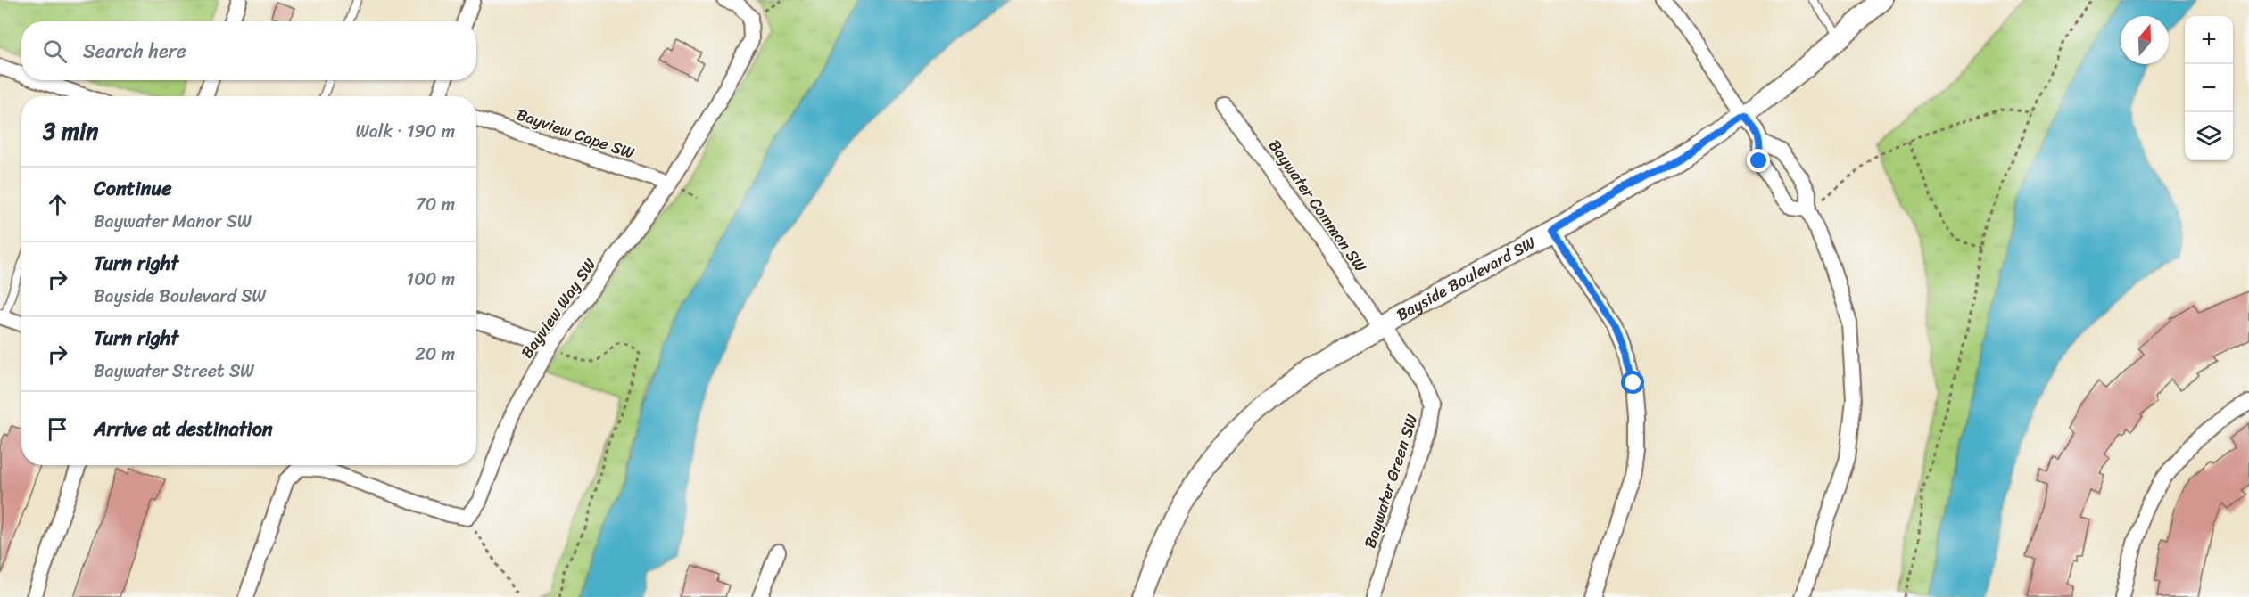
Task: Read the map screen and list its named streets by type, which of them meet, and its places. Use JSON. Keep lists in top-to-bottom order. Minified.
{"streets":{"street":["Bayview Cape SW","Baywater Common SW","Bayside Boulevard SW","Bayview Way SW","Baywater Green SW"]},"crossings":[["Bayview Cape SW","Bayview Way SW"],["Baywater Common SW","Bayside Boulevard SW"],["Baywater Common SW","Baywater Green SW"],["Bayside Boulevard SW","Baywater Green SW"]],"north":"top","page":{"map_buttons":["+","−"],"search":"Search here","heading":["3 min","Walk · 190 m"],"list":[["Continue","Baywater Manor SW","70 m"],["Turn right","Bayside Boulevard SW","100 m"],["Turn right","Baywater Street SW","20 m"],"Arrive at destination"]}}
